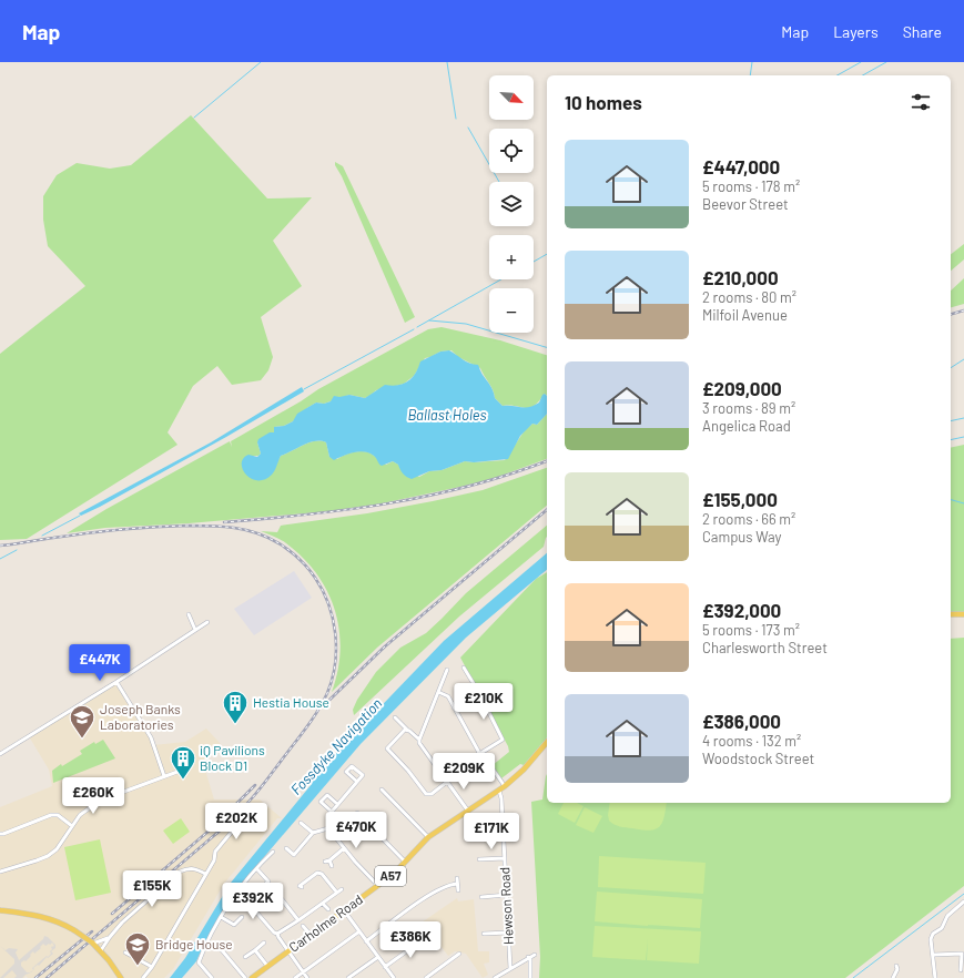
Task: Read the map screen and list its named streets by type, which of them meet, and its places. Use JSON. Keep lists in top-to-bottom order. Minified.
{"streets":{"main road":["A57","Carholme Road"],"street":["Hewson Road"]},"crossings":[["Hewson Road","Carholme Road"]],"water":["Ballast Holes","Fossdyke Navigation"],"places":{"building":["Hestia House","iQ Pavilions Block D1"],"school or university":["Joseph Banks Laboratories","Bridge House"]},"north":"bottom right","page":{"header":"Map","nav":["Map","Layers","Share"],"map_buttons":["+","−"],"heading":"10 homes","list":[{"name":"£447,000","note":"5 rooms · 178 m² · Beevor Street"},{"name":"£210,000","note":"2 rooms · 80 m² · Milfoil Avenue"},{"name":"£209,000","note":"3 rooms · 89 m² · Angelica Road"},{"name":"£155,000","note":"2 rooms · 66 m² · Campus Way"},{"name":"£392,000","note":"5 rooms · 173 m² · Charlesworth Street"},{"name":"£386,000","note":"4 rooms · 132 m² · Woodstock Street"}],"price":["£447K","£210K","£209K","£260K","£202K","£470K","£171K","£155K","£392K","£386K"]}}
